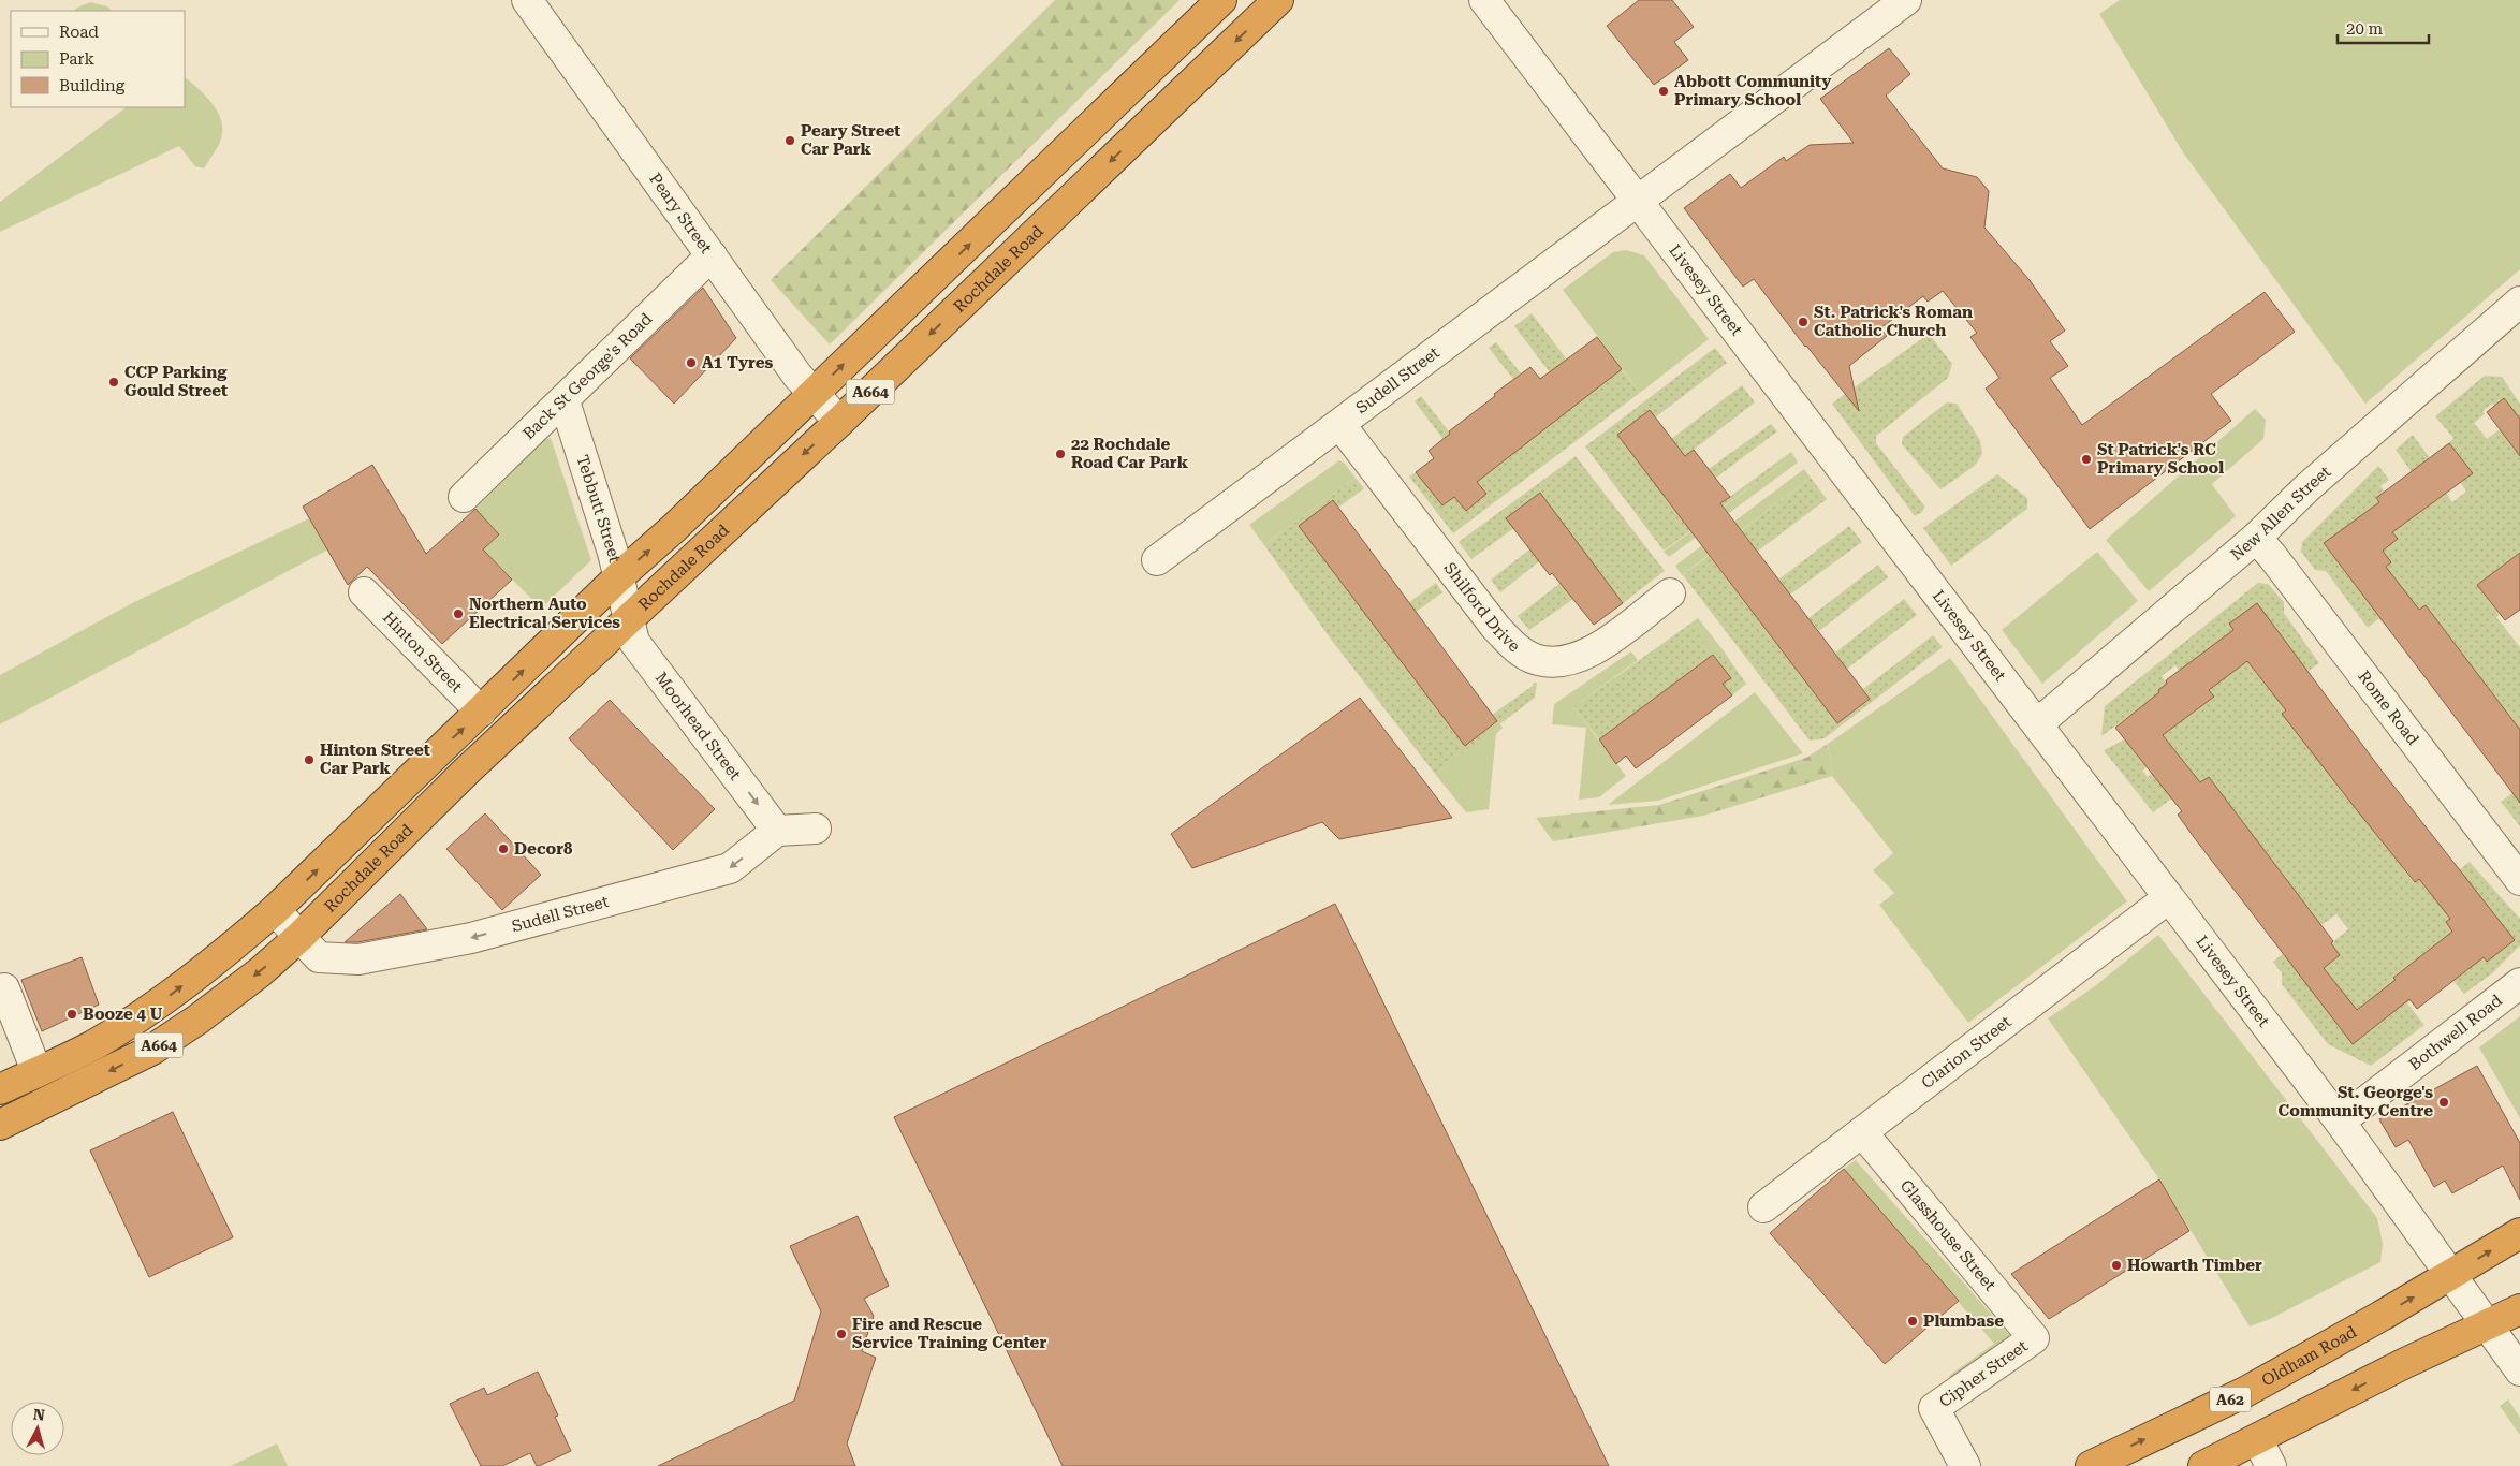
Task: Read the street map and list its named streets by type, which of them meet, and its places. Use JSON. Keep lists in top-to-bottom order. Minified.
{"streets":{"highway":["Rochdale Road","A664","Oldham Road","A62"],"street":["Peary Street","Livesey Street","Back St George's Road","Sudell Street","Tebbutt Street","New Allen Street","Shilford Drive","Hinton Street","Rome Road","Moorhead Street","Bothwell Road","Clarion Street","Glasshouse Street","Cipher Street"]},"crossings":[["Peary Street","Rochdale Road"],["Peary Street","Back St George's Road"],["Rochdale Road","Sudell Street"],["Rochdale Road","Tebbutt Street"],["Rochdale Road","Hinton Street"],["Rochdale Road","Moorhead Street"],["Livesey Street","Sudell Street"],["Livesey Street","New Allen Street"],["Livesey Street","Bothwell Road"],["Livesey Street","Clarion Street"],["Livesey Street","Oldham Road"],["Back St George's Road","Tebbutt Street"],["Sudell Street","Shilford Drive"],["Sudell Street","Moorhead Street"],["Tebbutt Street","Moorhead Street"],["New Allen Street","Rome Road"],["Clarion Street","Glasshouse Street"],["Glasshouse Street","Cipher Street"]],"one_way":["Moorhead Street"],"places":["Abbott Community Primary School","Peary Street Car Park","St. Patrick's Roman Catholic Church","A1 Tyres","CCP Parking Gould Street","22 Rochdale Road Car Park","St Patrick's RC Primary School","Northern Auto Electrical Services","Hinton Street Car Park","Decor8","Booze 4 U","St. George's Community Centre","Howarth Timber","Plumbase","Fire and Rescue Service Training Center"],"legend":["Road","Park","Building"],"scale_bar":"20 m","north":"top"}
